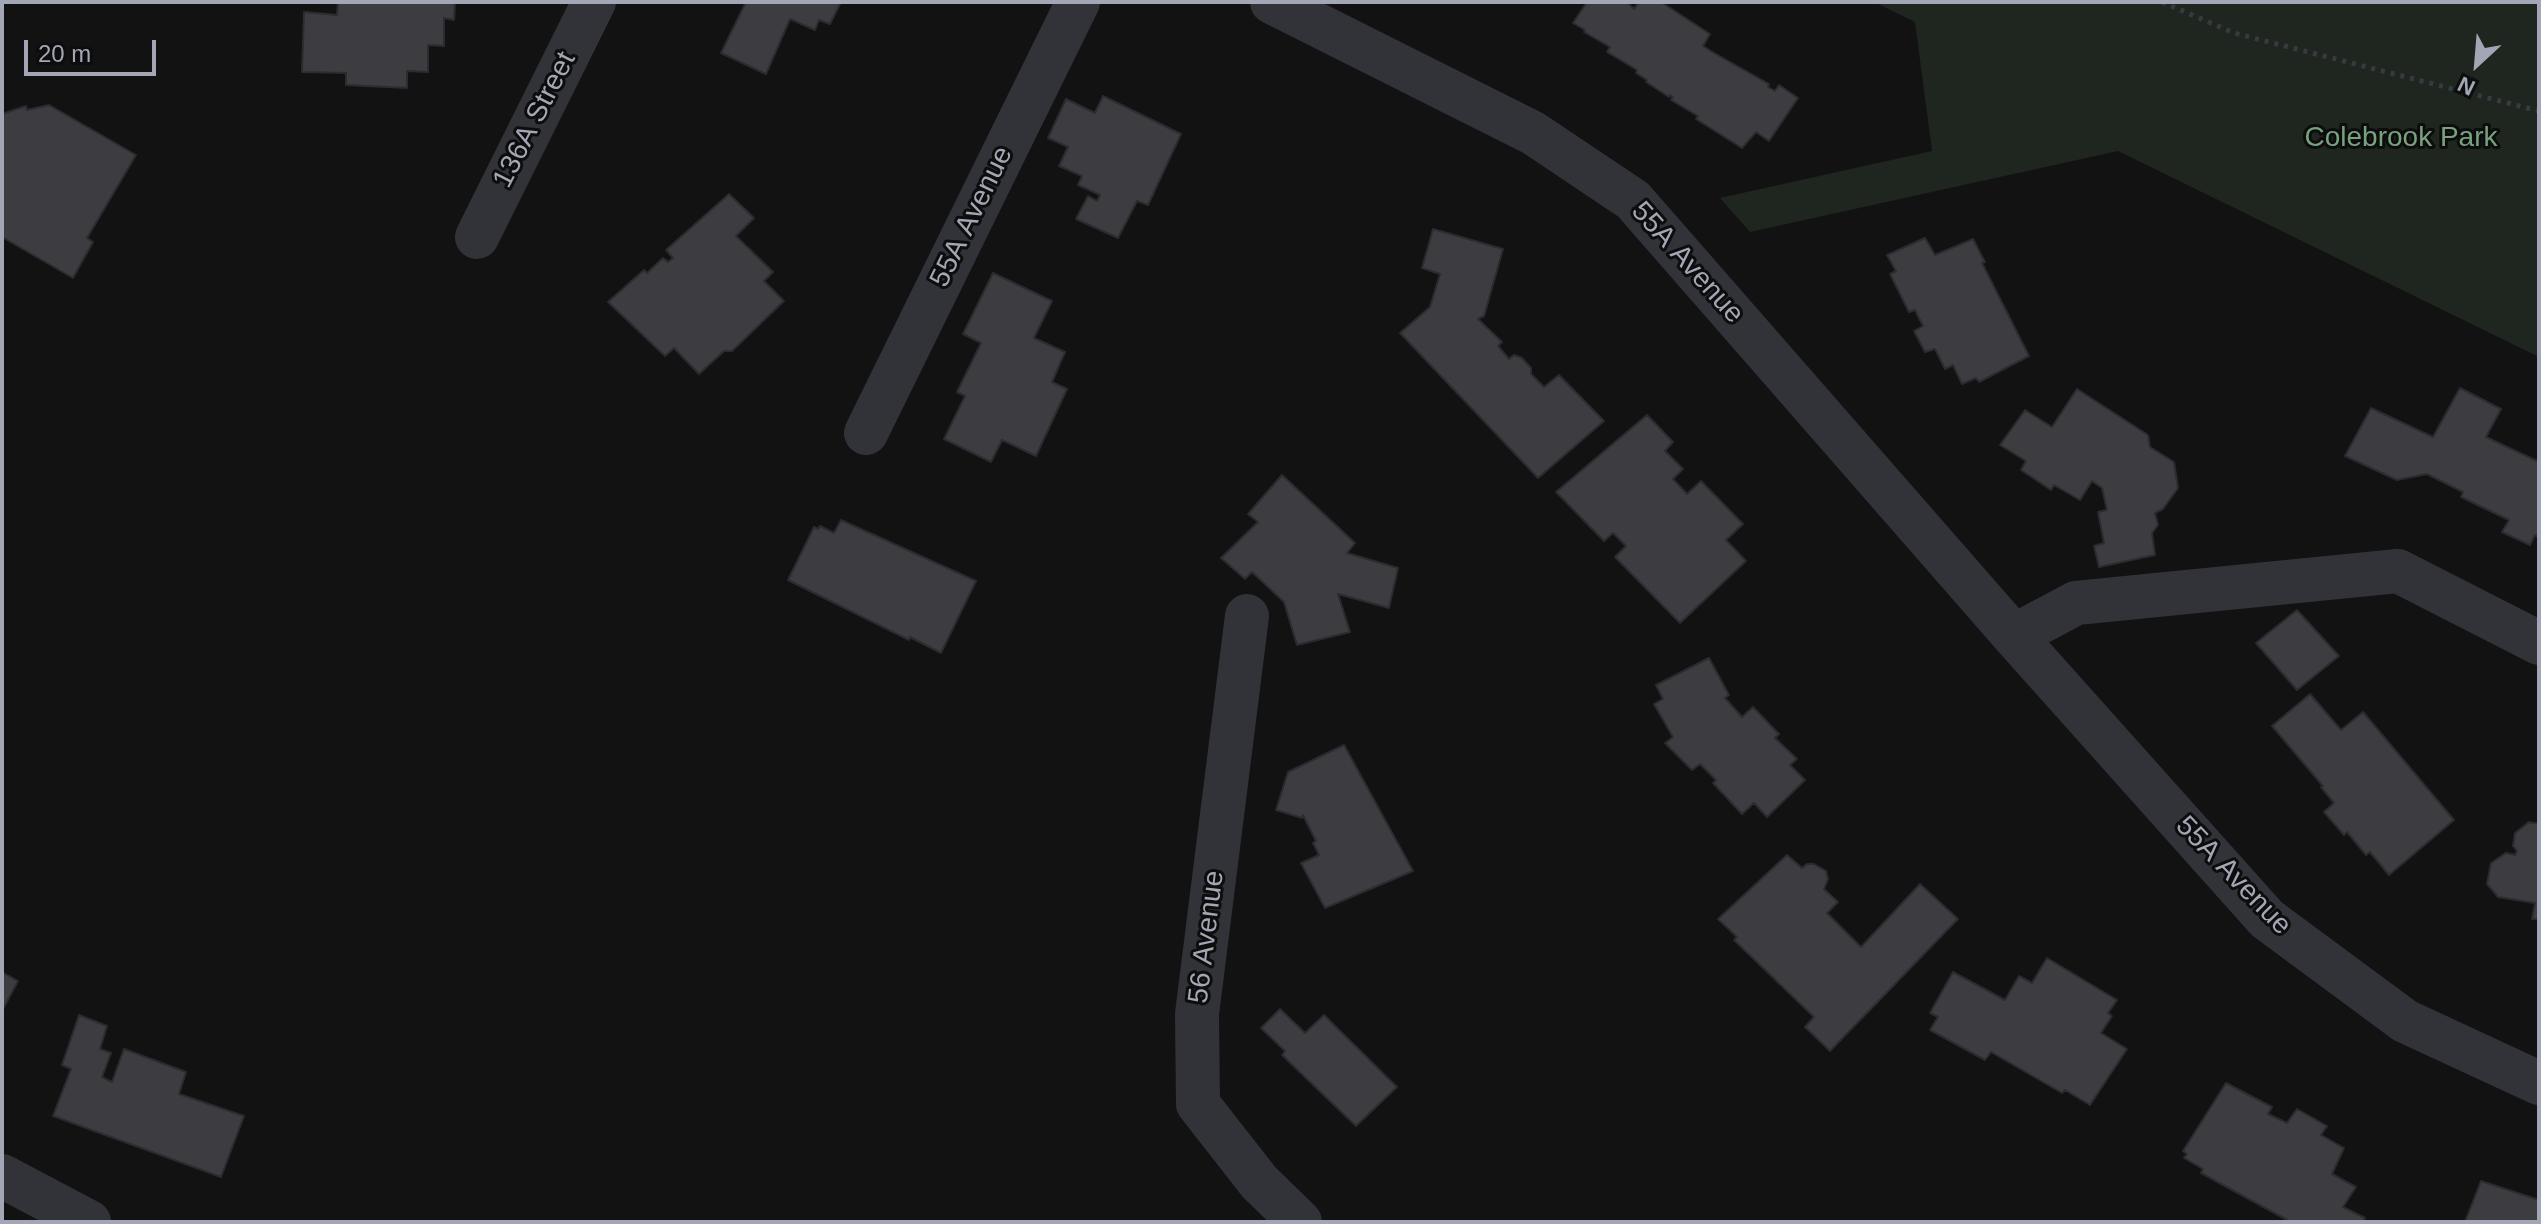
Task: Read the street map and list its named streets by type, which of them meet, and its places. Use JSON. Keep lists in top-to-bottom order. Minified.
{"streets":{"street":["136A Street","55A Avenue","56 Avenue"]},"parks":["Colebrook Park"],"scale_bar":"20 m","north":"bottom left"}
